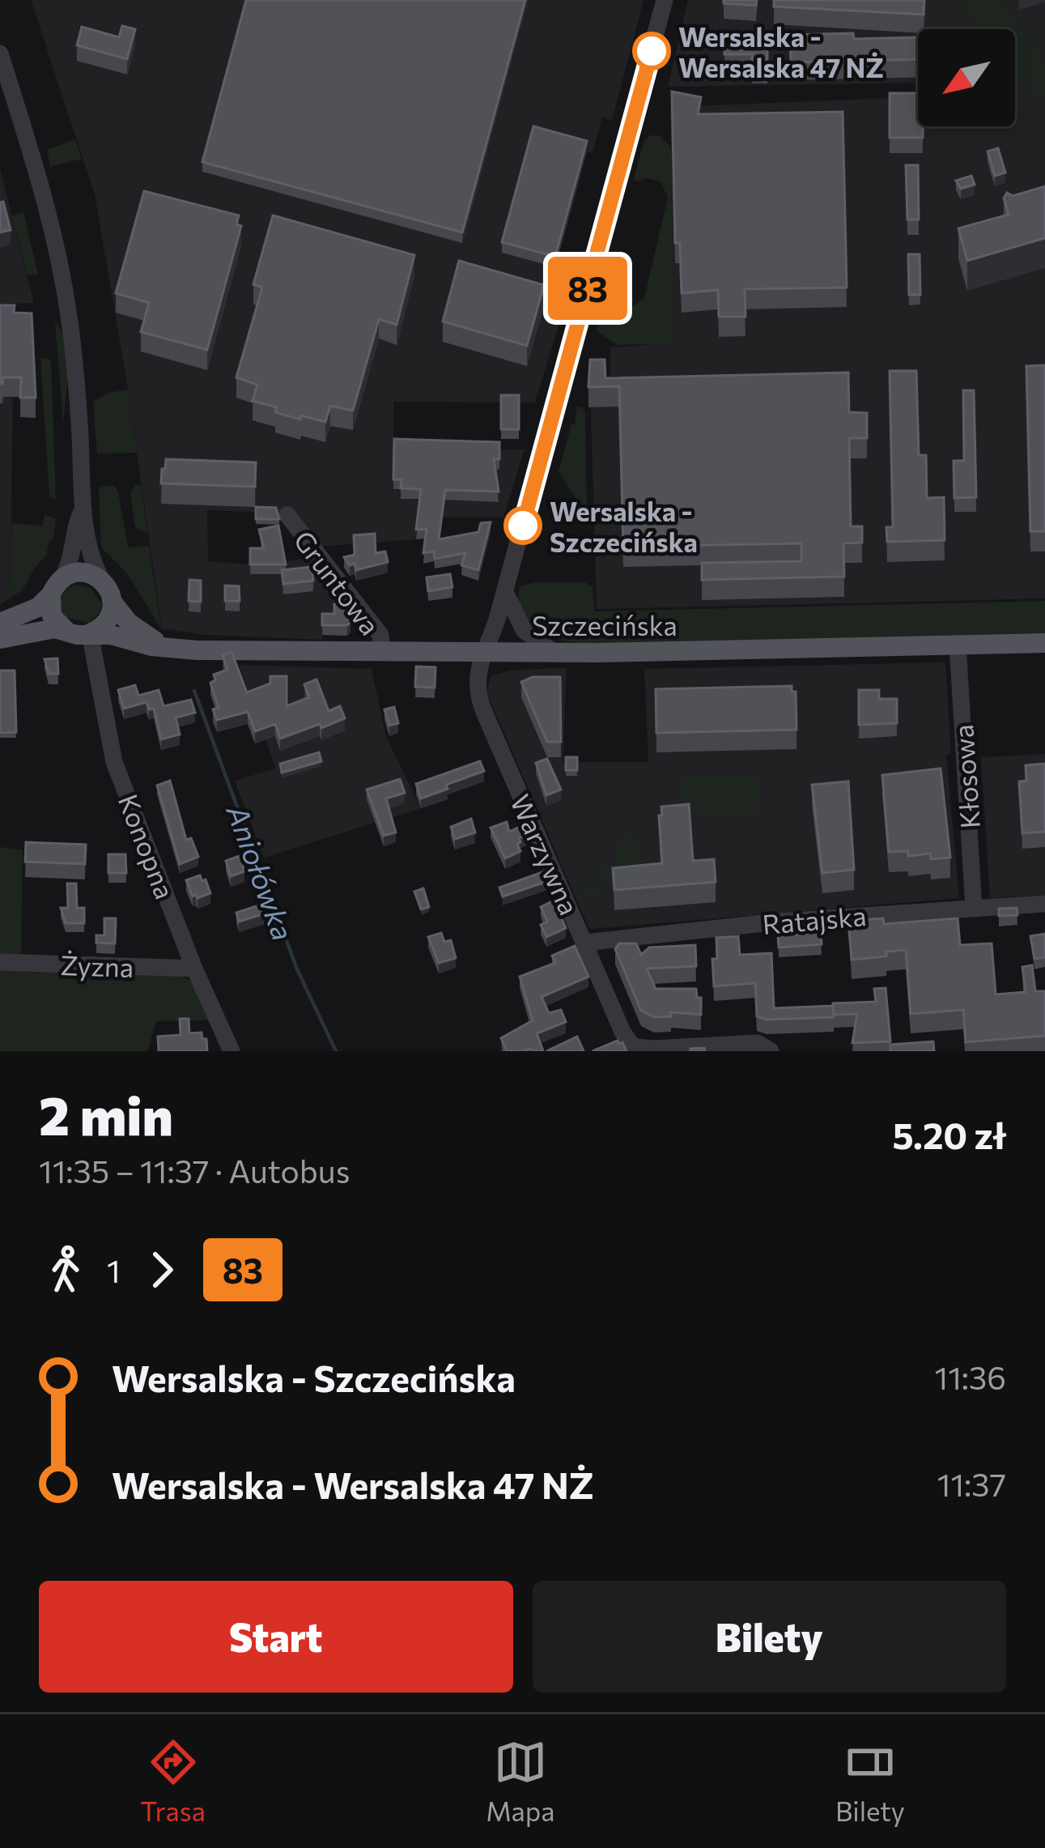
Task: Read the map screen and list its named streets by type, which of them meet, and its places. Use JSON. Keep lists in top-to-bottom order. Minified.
{"streets":{"main road":["Szczecińska"],"street":["Gruntowa","Kłosowa","Konopna","Warzywna","Ratajska","Żyzna"]},"crossings":[["Gruntowa","Szczecińska"],["Szczecińska","Kłosowa"],["Szczecińska","Konopna"],["Szczecińska","Warzywna"],["Kłosowa","Ratajska"],["Konopna","Żyzna"],["Warzywna","Ratajska"]],"water":["Aniołówka"],"places":["Wersalska - Wersalska 47 NŻ","Wersalska - Szczecińska"],"lines":["bus line 83"],"north":"bottom left","page":{"on_map":"83","heading":["2 min","11:35 – 11:37 · Autobus","5.20 zł"],"legs":["1","83"],"list":[{"name":"Wersalska - Szczecińska","value":"11:36"},{"name":"Wersalska - Wersalska 47 NŻ","value":"11:37"}],"buttons":["Start","Bilety"],"tabs":["Trasa","Mapa","Bilety"]}}
